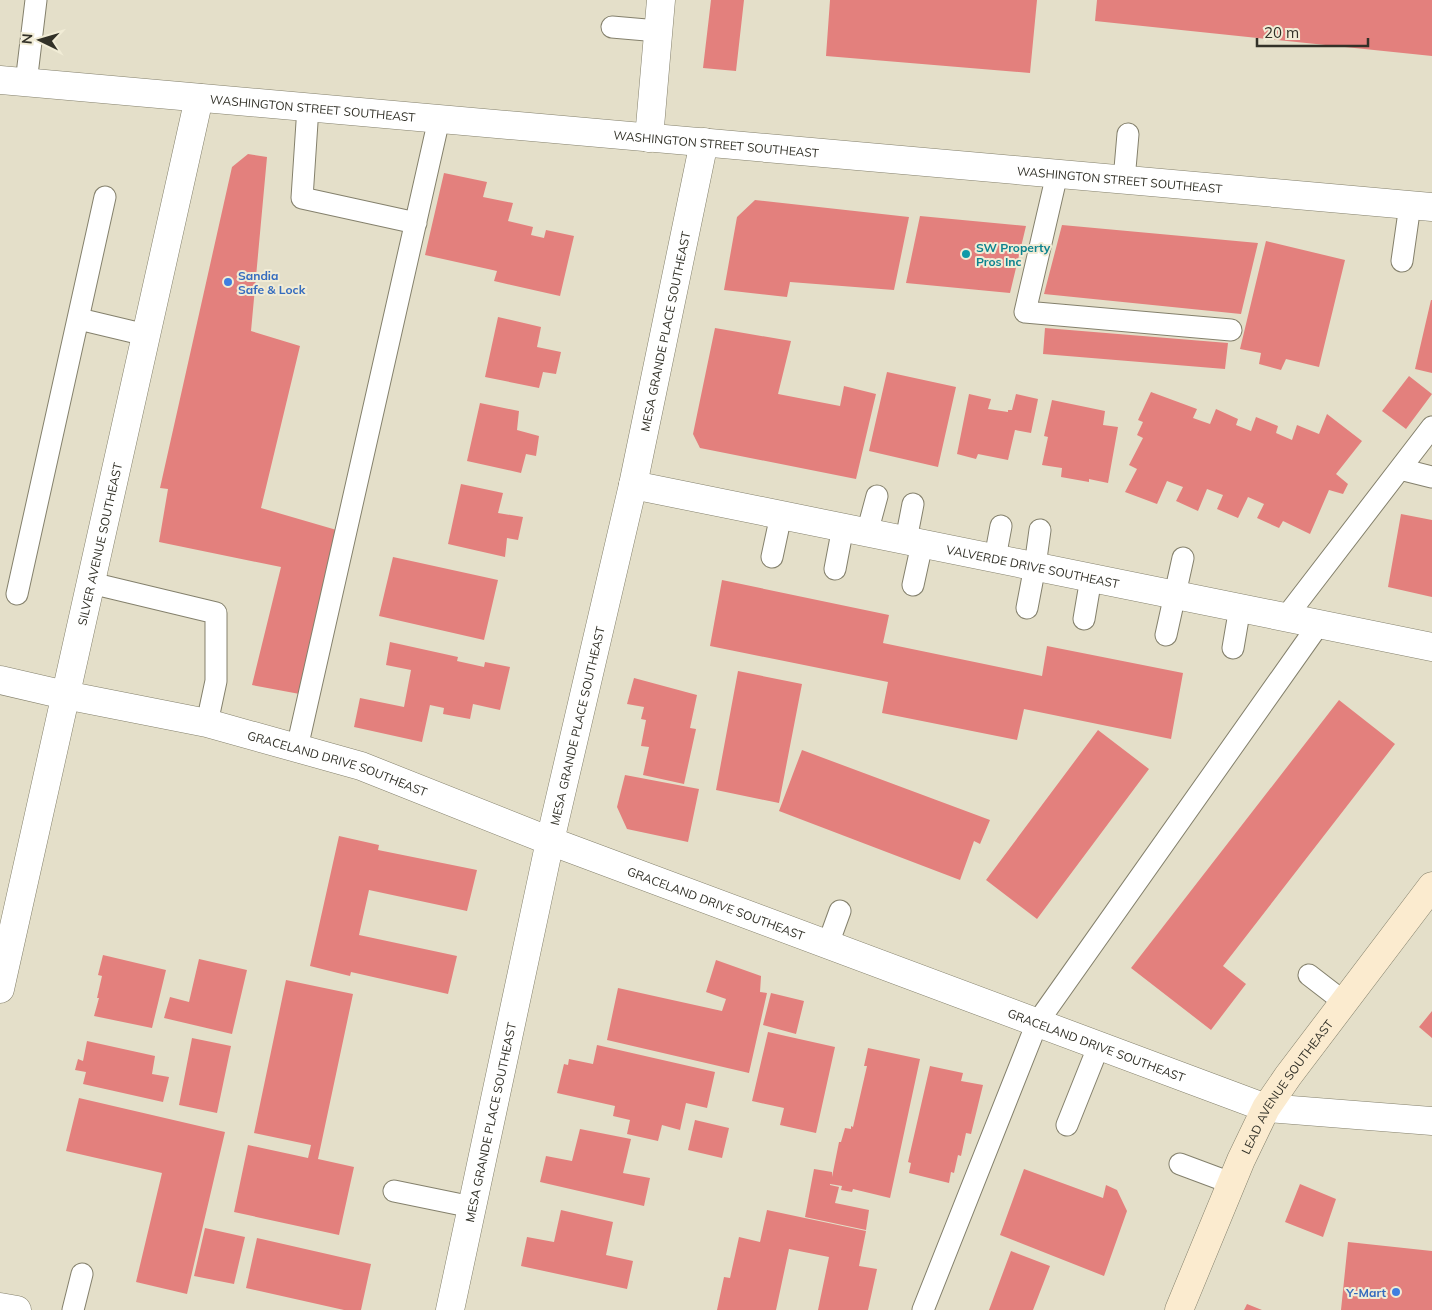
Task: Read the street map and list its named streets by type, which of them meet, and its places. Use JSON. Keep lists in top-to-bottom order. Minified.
{"streets":{"main road":["LEAD AVENUE SOUTHEAST"],"street":["WASHINGTON STREET SOUTHEAST","MESA GRANDE PLACE SOUTHEAST","SILVER AVENUE SOUTHEAST","VALVERDE DRIVE SOUTHEAST","GRACELAND DRIVE SOUTHEAST"]},"crossings":[["WASHINGTON STREET SOUTHEAST","MESA GRANDE PLACE SOUTHEAST"],["WASHINGTON STREET SOUTHEAST","SILVER AVENUE SOUTHEAST"],["MESA GRANDE PLACE SOUTHEAST","VALVERDE DRIVE SOUTHEAST"],["MESA GRANDE PLACE SOUTHEAST","GRACELAND DRIVE SOUTHEAST"],["SILVER AVENUE SOUTHEAST","GRACELAND DRIVE SOUTHEAST"],["GRACELAND DRIVE SOUTHEAST","LEAD AVENUE SOUTHEAST"]],"places":["SW Property Pros Inc","Sandia Safe & Lock","Y-Mart"],"scale_bar":"20 m","north":"left"}
